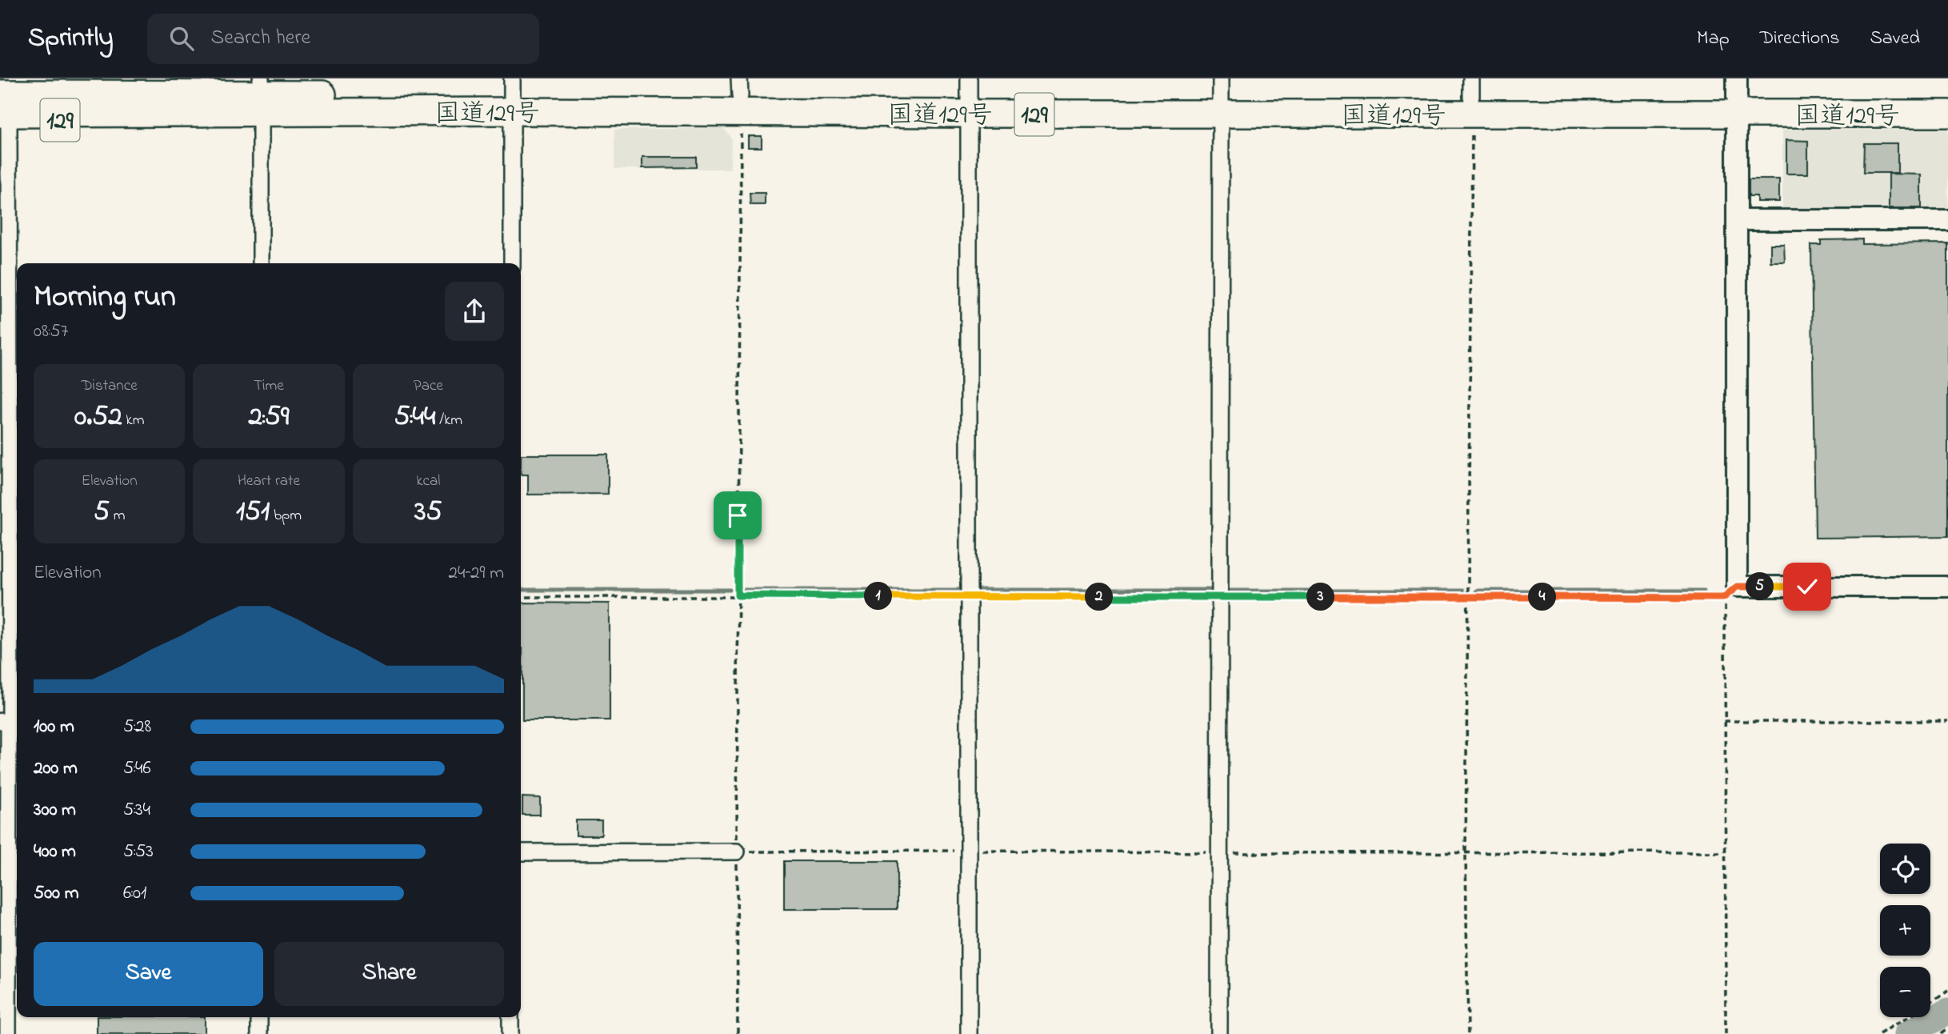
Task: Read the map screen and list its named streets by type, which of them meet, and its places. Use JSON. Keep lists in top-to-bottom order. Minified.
{"streets":{"highway":["国道129号","129"]},"crossings":[["国道129号","129"]],"page":{"header":"Sprintly","search":"Search here","nav":["Map","Directions","Saved"],"heading":["Morning run","08:57"],"stats":[["Distance","0.52 km"],["Time","2:59"],["Pace","5:44 /km"],["Elevation","5 m"],["Heart rate","151 bpm"],["kcal","35"]],"chart":["Elevation","24–29 m"],"pins":["5","1","2","3","4"],"list":[{"name":"100 m","note":"5:28"},{"name":"200 m","note":"5:46"},{"name":"300 m","note":"5:34"},{"name":"400 m","note":"5:53"},{"name":"500 m","note":"6:01"}],"map_buttons":["+","−"],"buttons":["Save","Share"]}}
